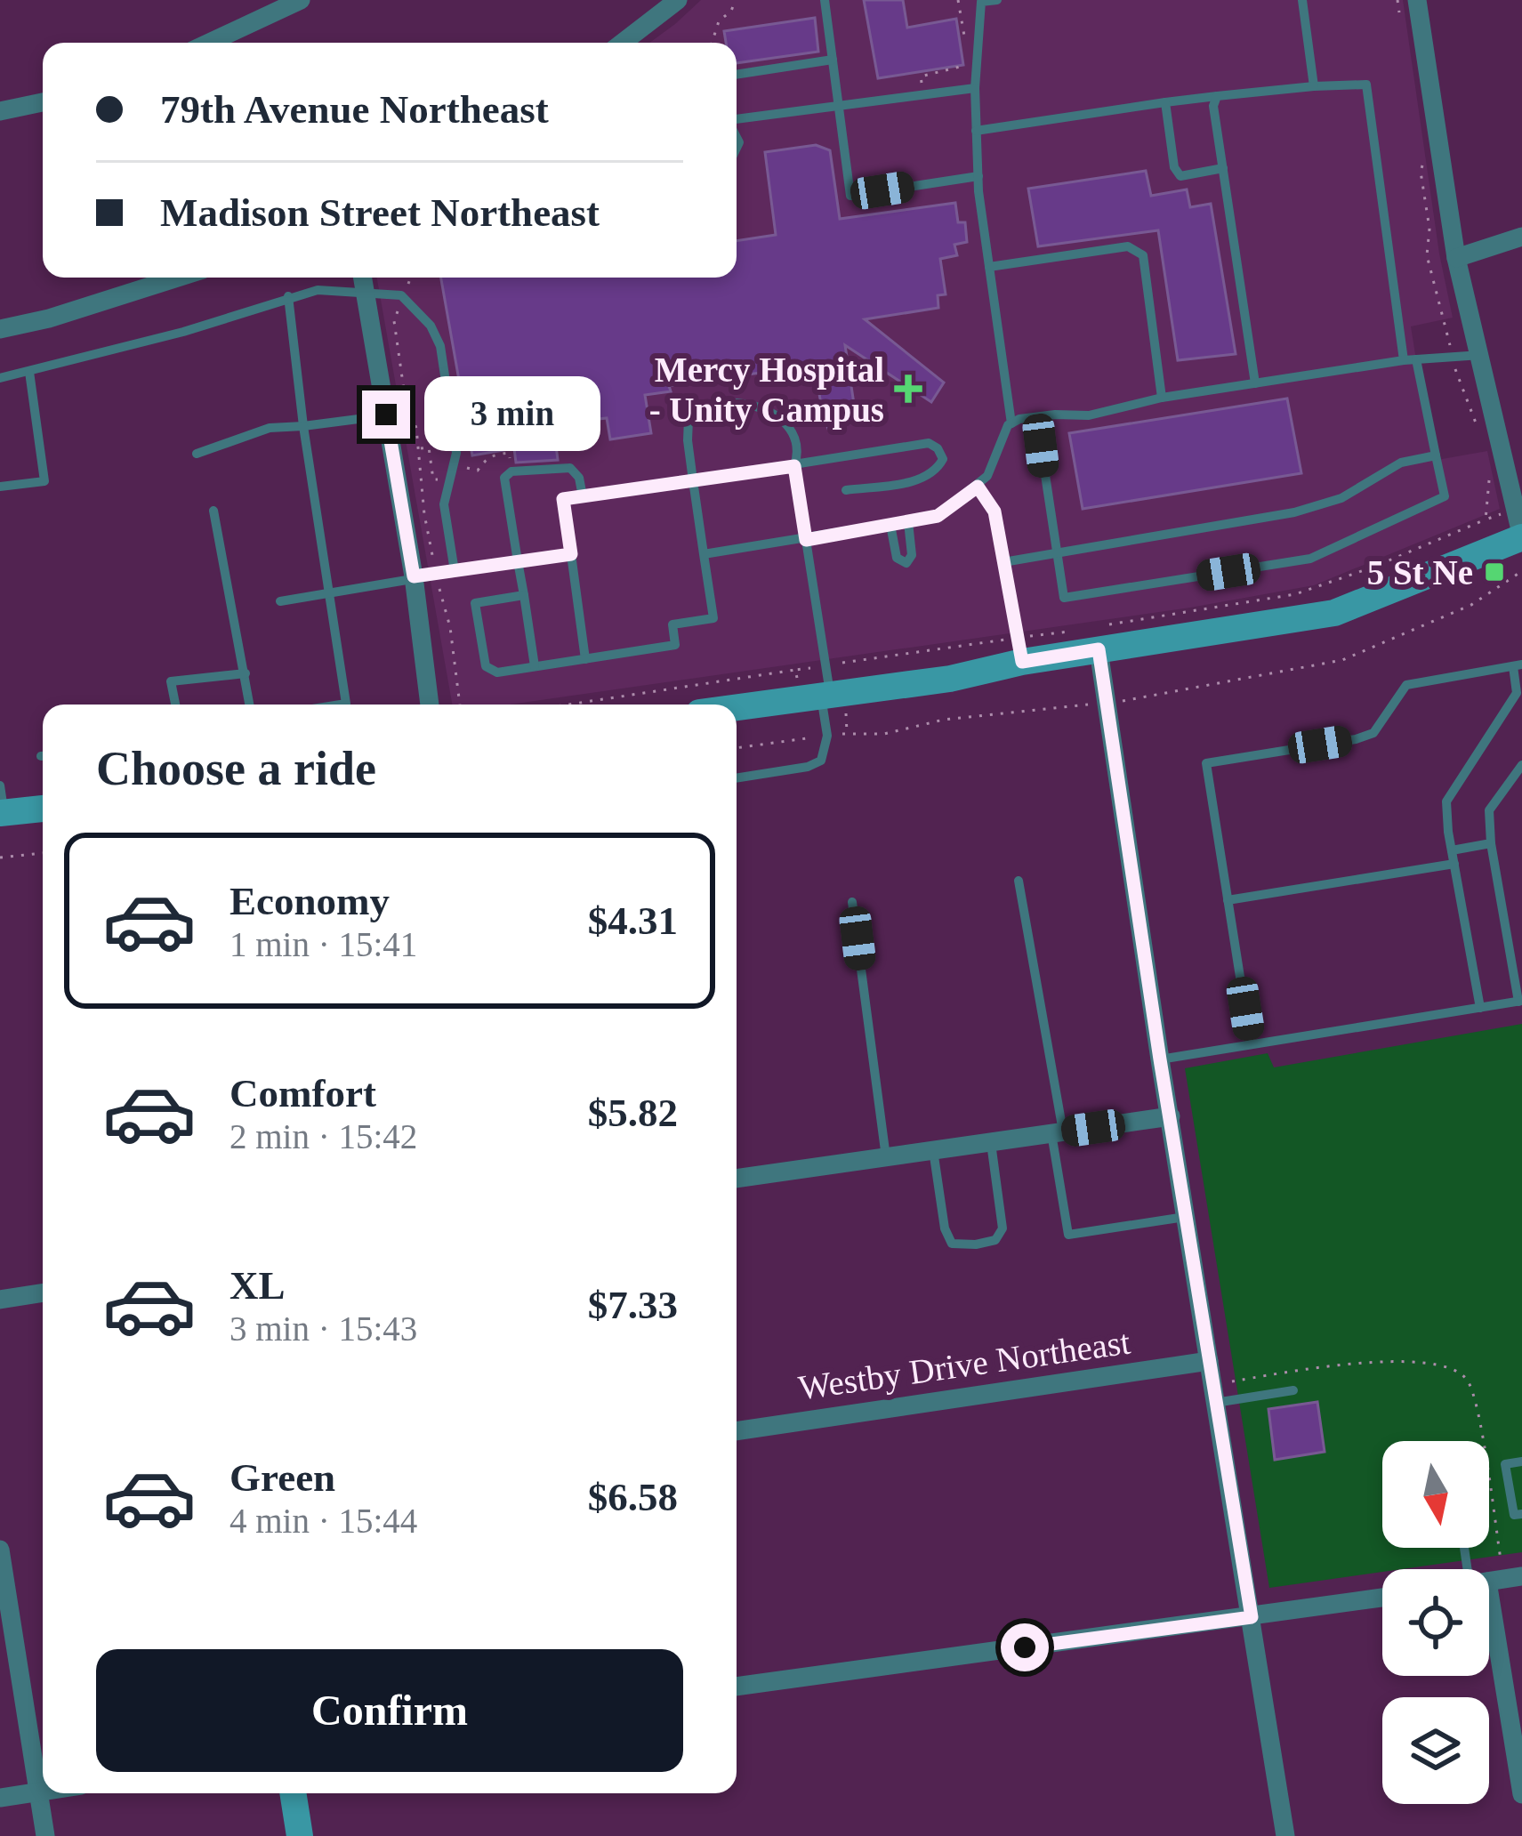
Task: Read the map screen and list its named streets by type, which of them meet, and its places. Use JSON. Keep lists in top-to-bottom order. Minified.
{"streets":{"street":["Westby Drive Northeast"]},"places":{"health":["Mercy Hospital - Unity Campus"],"transit":["5 St Ne"]},"north":"bottom","page":{"banner":["79th Avenue Northeast","Madison Street Northeast"],"bubble":"3 min","heading":"Choose a ride","list":[{"name":"Economy","note":"1 min · 15:41","value":"$4.31"},{"name":"Comfort","note":"2 min · 15:42","value":"$5.82"},{"name":"XL","note":"3 min · 15:43","value":"$7.33"},{"name":"Green","note":"4 min · 15:44","value":"$6.58"}],"buttons":"Confirm"}}
